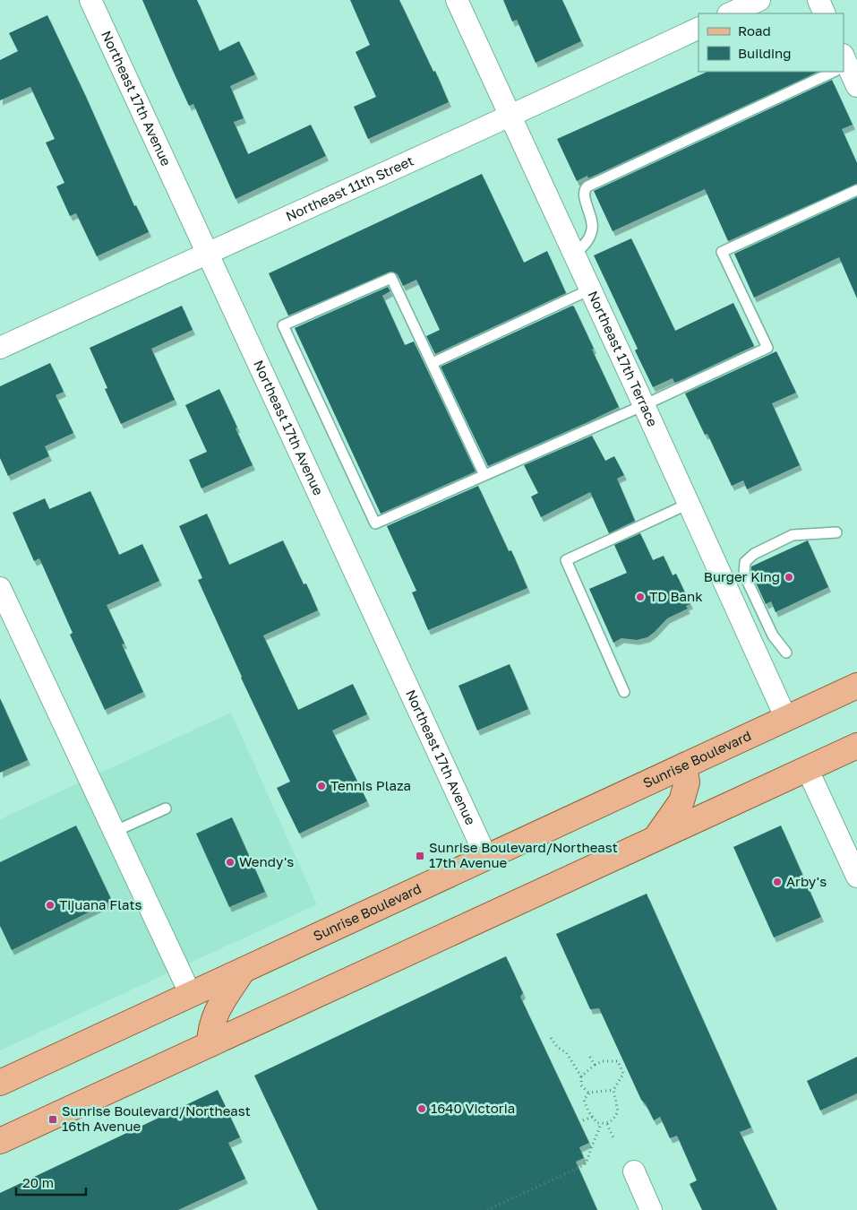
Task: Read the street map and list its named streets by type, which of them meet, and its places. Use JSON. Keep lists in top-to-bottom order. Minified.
{"streets":{"main road":["Sunrise Boulevard"],"street":["Northeast 17th Avenue","Northeast 11th Street","Northeast 17th Terrace"]},"crossings":[["Northeast 17th Avenue","Northeast 11th Street"],["Northeast 17th Avenue","Sunrise Boulevard"],["Northeast 11th Street","Northeast 17th Terrace"],["Northeast 17th Terrace","Sunrise Boulevard"]],"places":{"other":["Burger King","TD Bank","Tennis Plaza","Wendy's","Arby's","Tijuana Flats","1640 Victoria"],"transit":["Sunrise Boulevard/Northeast 17th Avenue","Sunrise Boulevard/Northeast 16th Avenue"]},"legend":["Road","Building"],"scale_bar":"20 m"}
